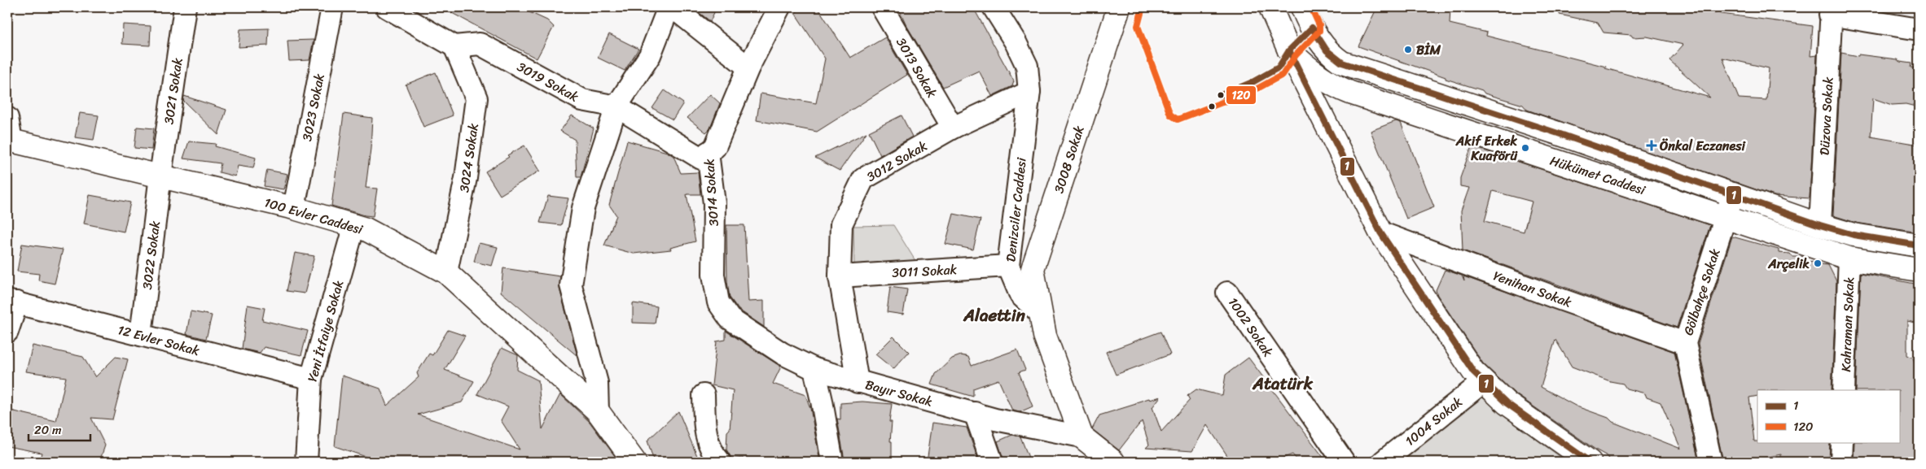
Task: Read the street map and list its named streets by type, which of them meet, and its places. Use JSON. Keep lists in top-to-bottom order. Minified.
{"streets":{"main road":["3008 Sokak","Hükümet Caddesi","100 Evler Caddesi"],"street":["3013 Sokak","3019 Sokak","3021 Sokak","3023 Sokak","Düzova Sokak","3024 Sokak","3012 Sokak","3014 Sokak","Denizciler Caddesi","3022 Sokak","3011 Sokak","Yenihan Sokak","Gölbahçe Sokak","Kahraman Sokak","1002 Sokak","Yeni İtfaiye Sokak","12 Evler Sokak","Bayır Sokak","1004 Sokak"]},"crossings":[["3013 Sokak","3012 Sokak"],["3019 Sokak","3024 Sokak"],["3019 Sokak","3014 Sokak"],["3021 Sokak","100 Evler Caddesi"],["3021 Sokak","3022 Sokak"],["3023 Sokak","100 Evler Caddesi"],["Düzova Sokak","Hükümet Caddesi"],["3024 Sokak","100 Evler Caddesi"],["3008 Sokak","Denizciler Caddesi"],["3012 Sokak","Denizciler Caddesi"],["3012 Sokak","3011 Sokak"],["3012 Sokak","Bayır Sokak"],["Hükümet Caddesi","Gölbahçe Sokak"],["Hükümet Caddesi","Kahraman Sokak"],["3014 Sokak","Bayır Sokak"],["Denizciler Caddesi","3011 Sokak"],["100 Evler Caddesi","3022 Sokak"],["100 Evler Caddesi","Yeni İtfaiye Sokak"],["3022 Sokak","12 Evler Sokak"],["Yenihan Sokak","Gölbahçe Sokak"],["Yeni İtfaiye Sokak","12 Evler Sokak"]],"districts":["Alaettin","Atatürk"],"places":{"other":["BİM","Akif Erkek Kuaförü","Arçelik"],"health":["Önkal Eczanesi"]},"lines":["transit line 120","transit line 1"],"legend":["1","120"],"scale_bar":"20 m"}
